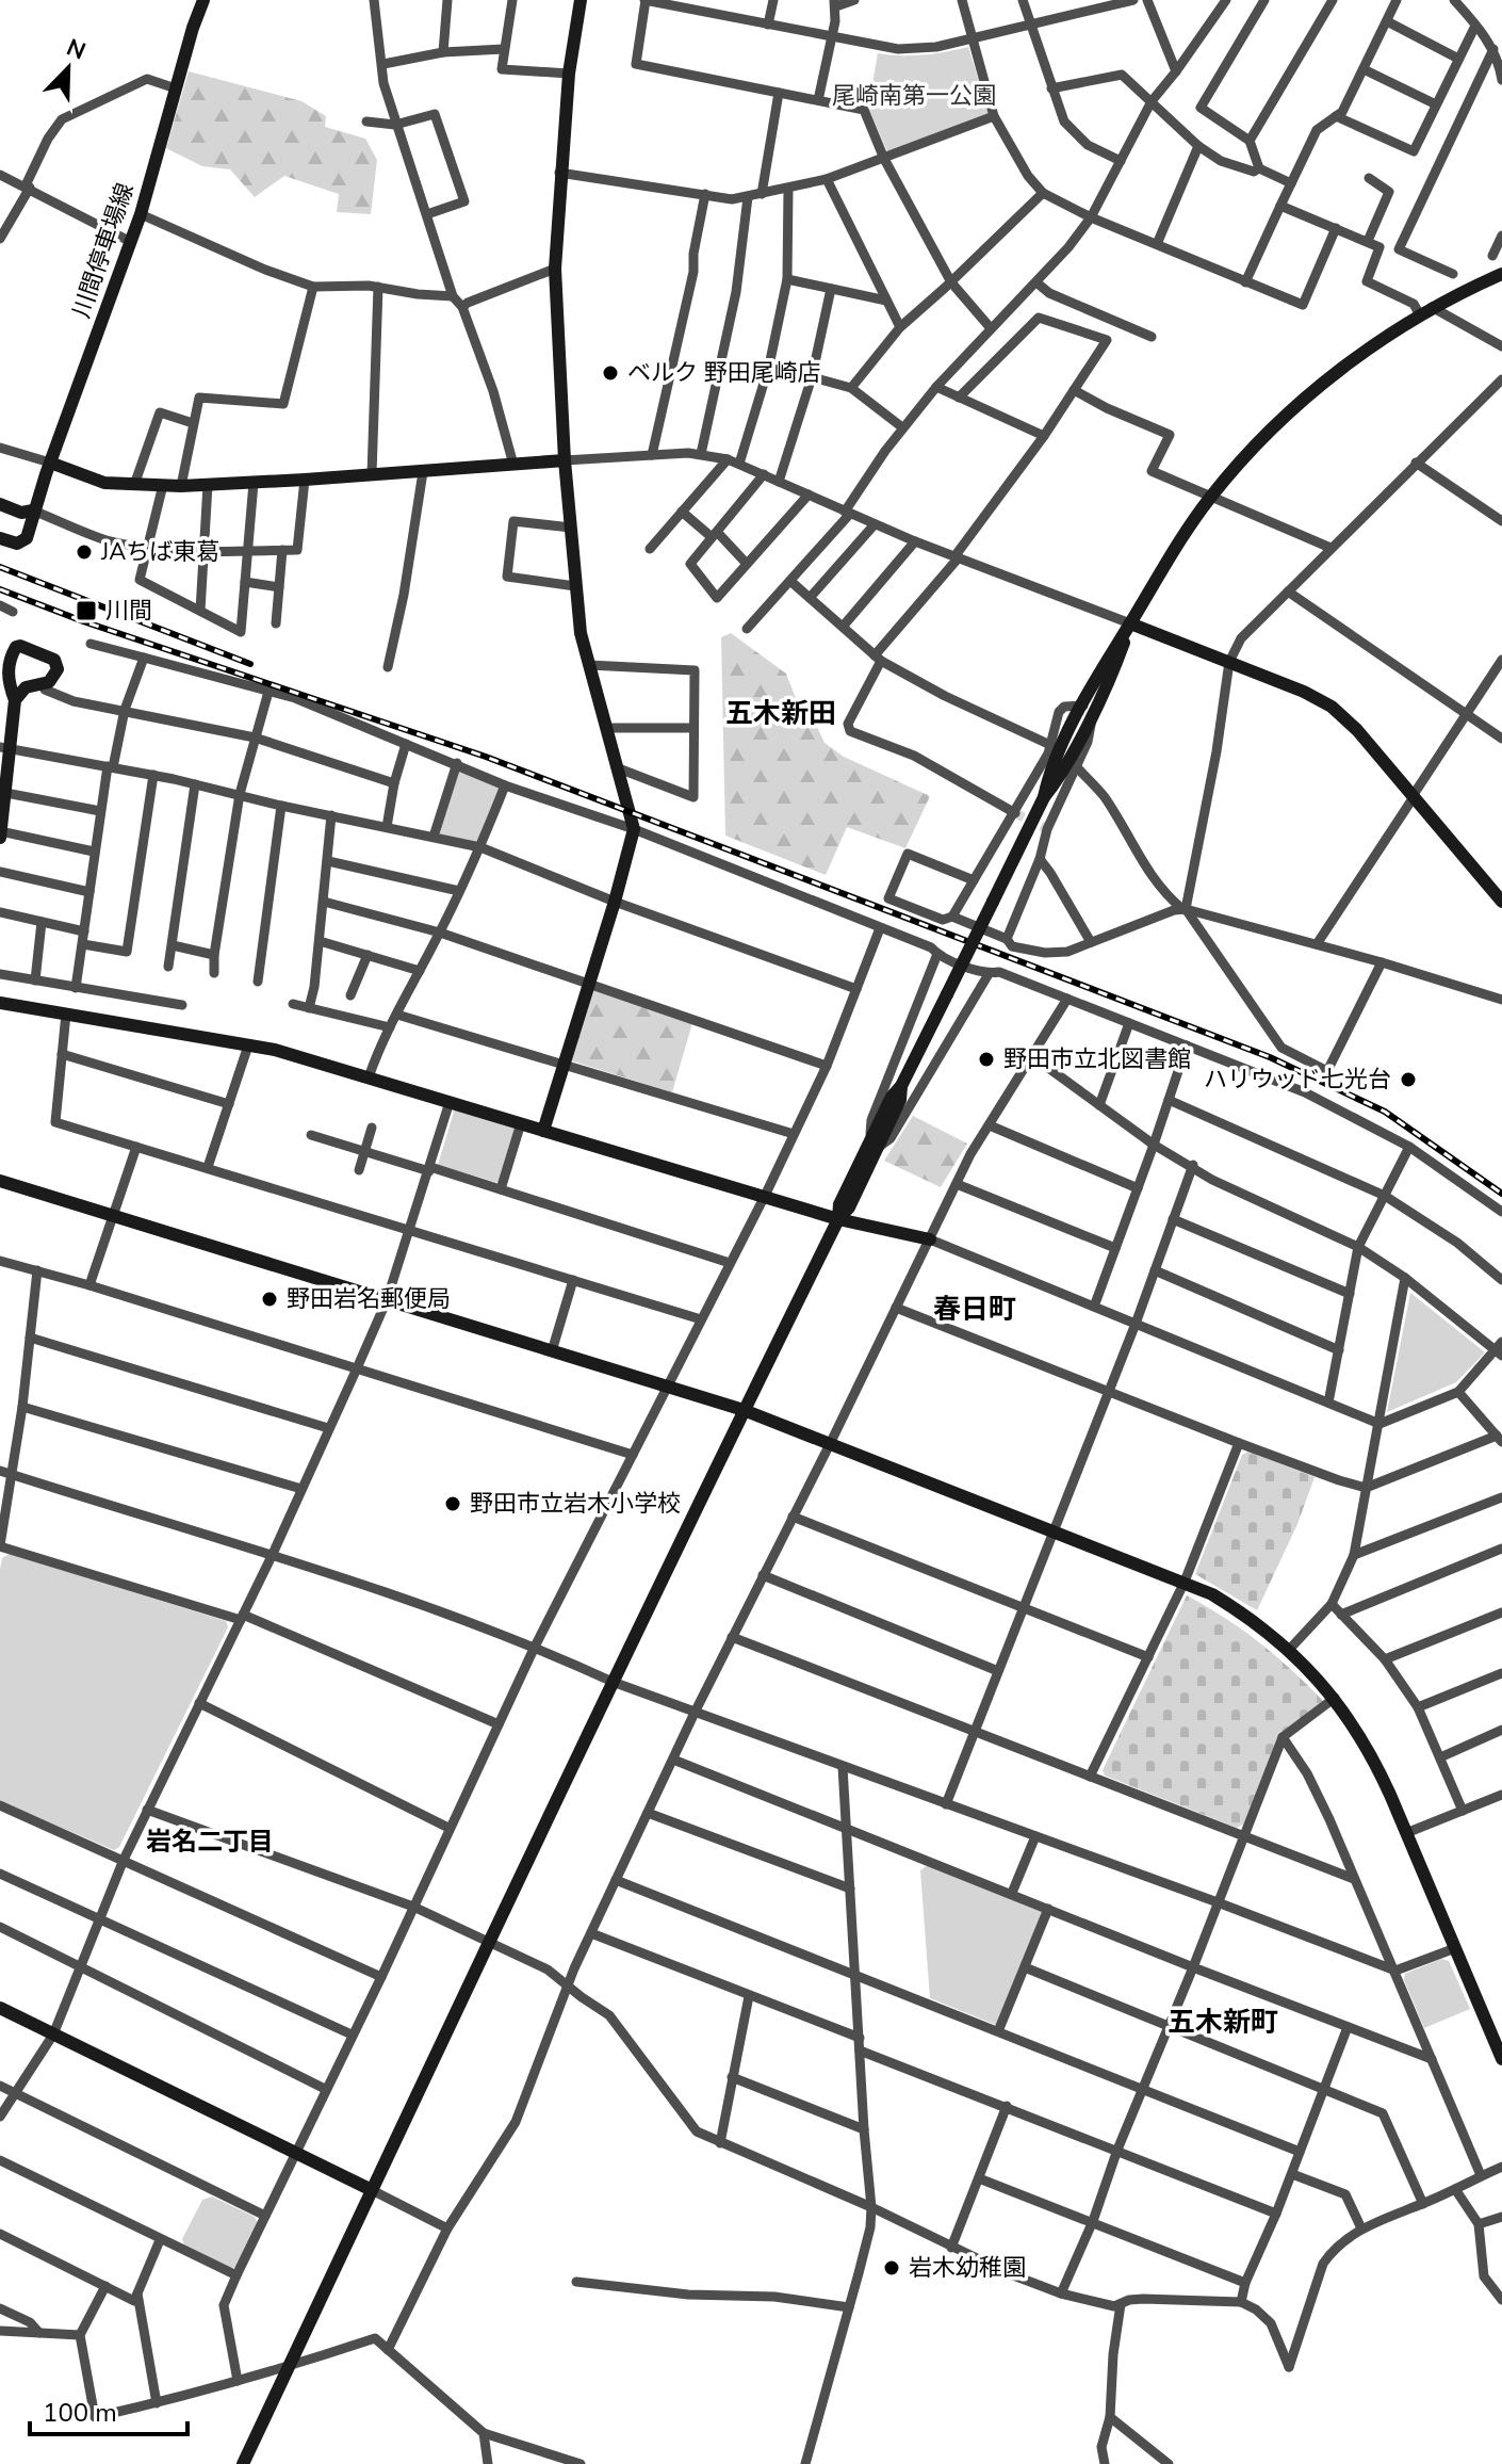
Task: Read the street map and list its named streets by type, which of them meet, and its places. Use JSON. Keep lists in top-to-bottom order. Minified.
{"streets":{"street":["川間停車場線"]},"districts":["五木新田","春日町","岩名二丁目","五木新町"],"parks":["尾崎南第一公園"],"places":{"other":["ベルク 野田尾崎店","JAちば東葛","野田市立北図書館","ハリウッド七光台","野田岩名郵便局","野田市立岩木小学校","岩木幼稚園"],"transit":["川間"]},"scale_bar":"100 m","north":"top right"}
